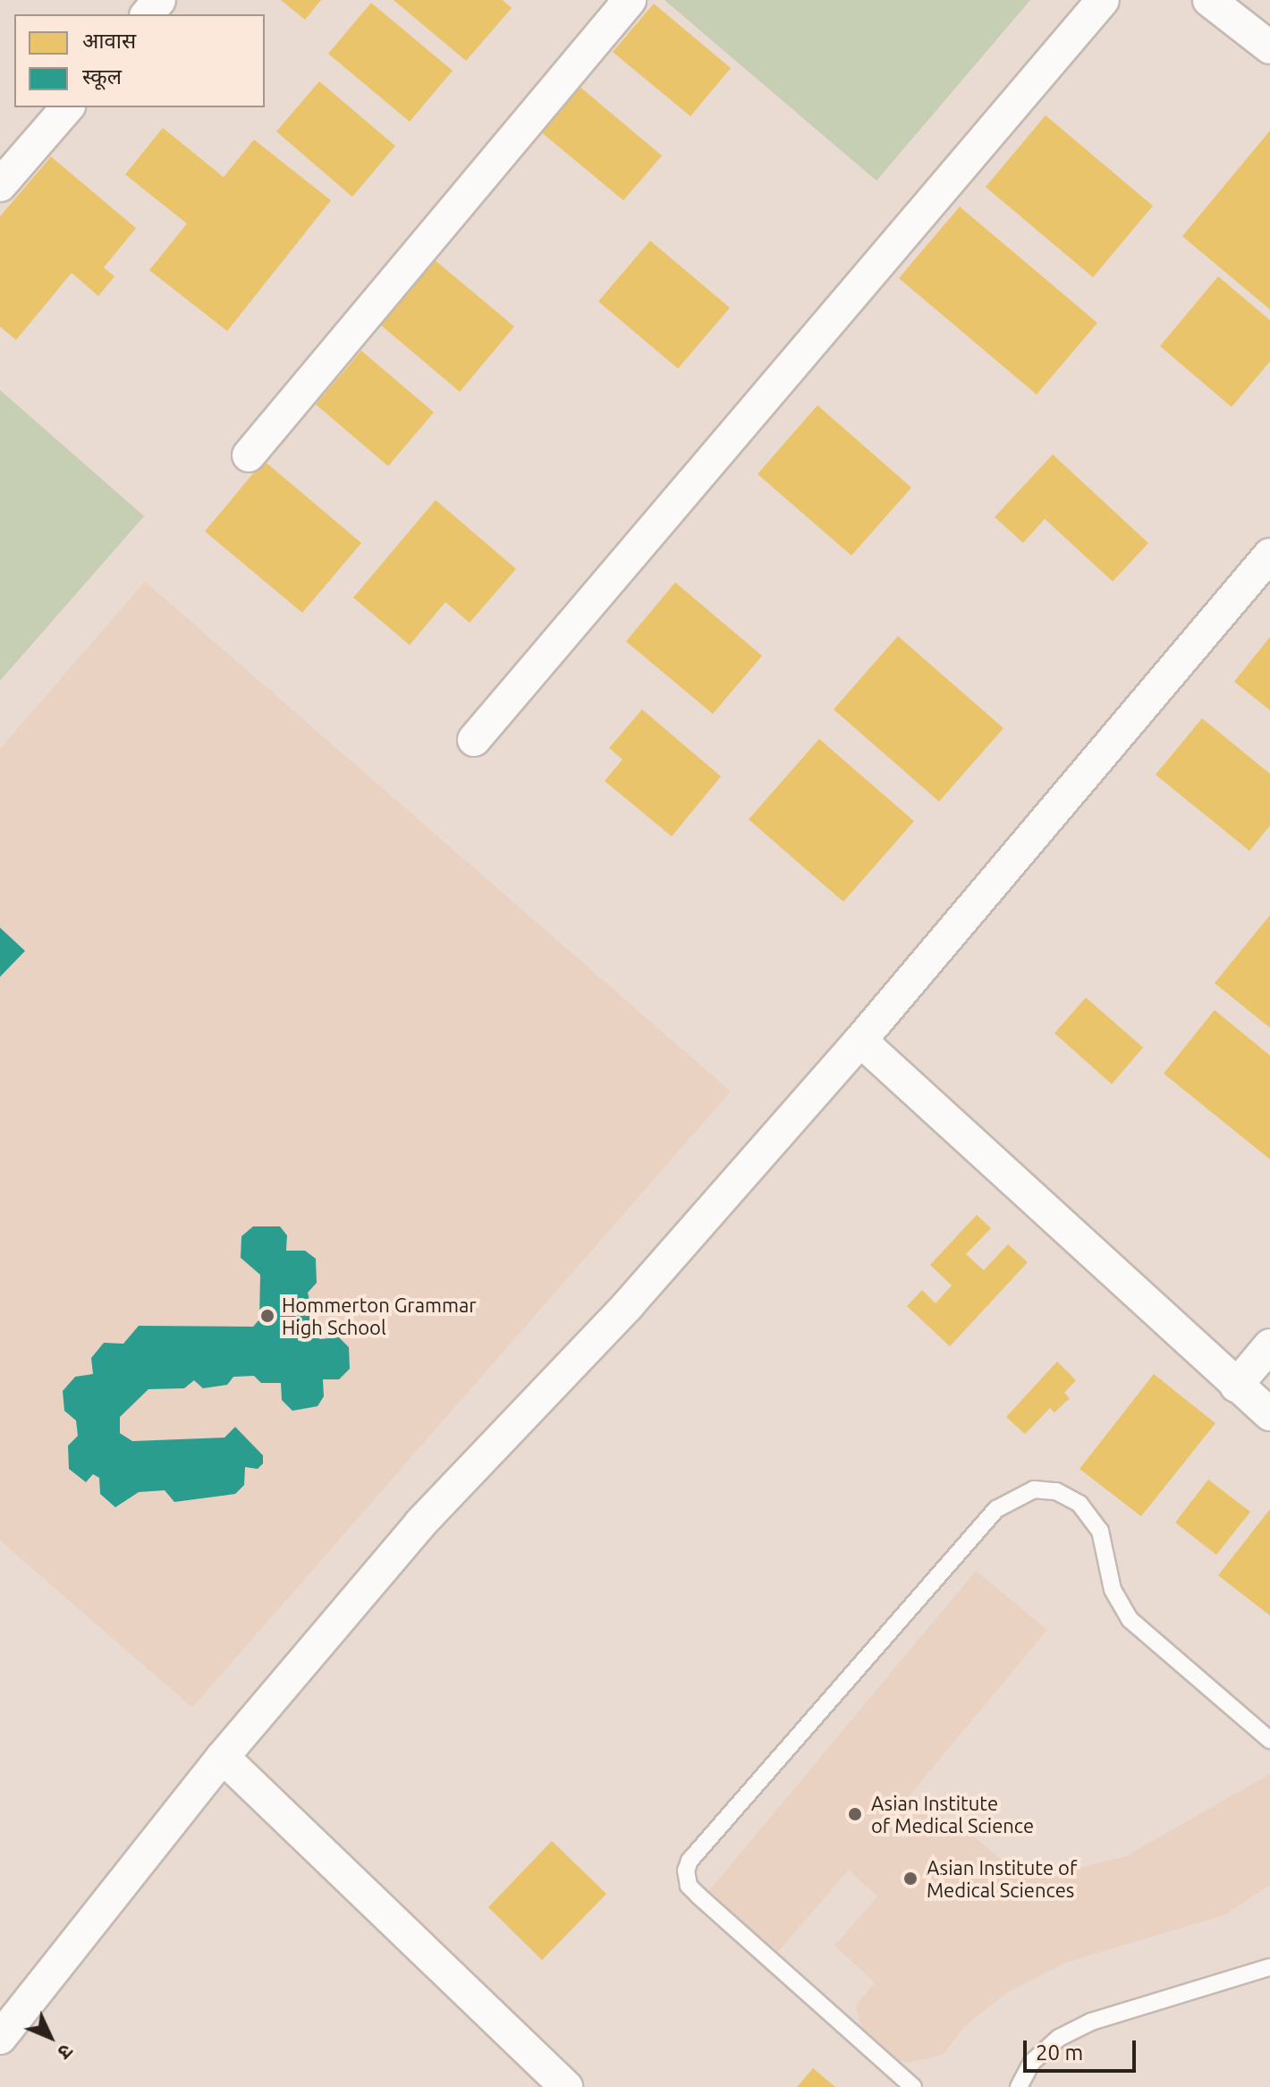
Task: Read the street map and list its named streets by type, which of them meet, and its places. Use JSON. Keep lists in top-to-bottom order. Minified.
{"places":["Hommerton Grammar High School","Asian Institute of Medical Science","Asian Institute of Medical Sciences"],"legend":["आवास","स्कूल"],"scale_bar":"20 m","north":"bottom right"}
